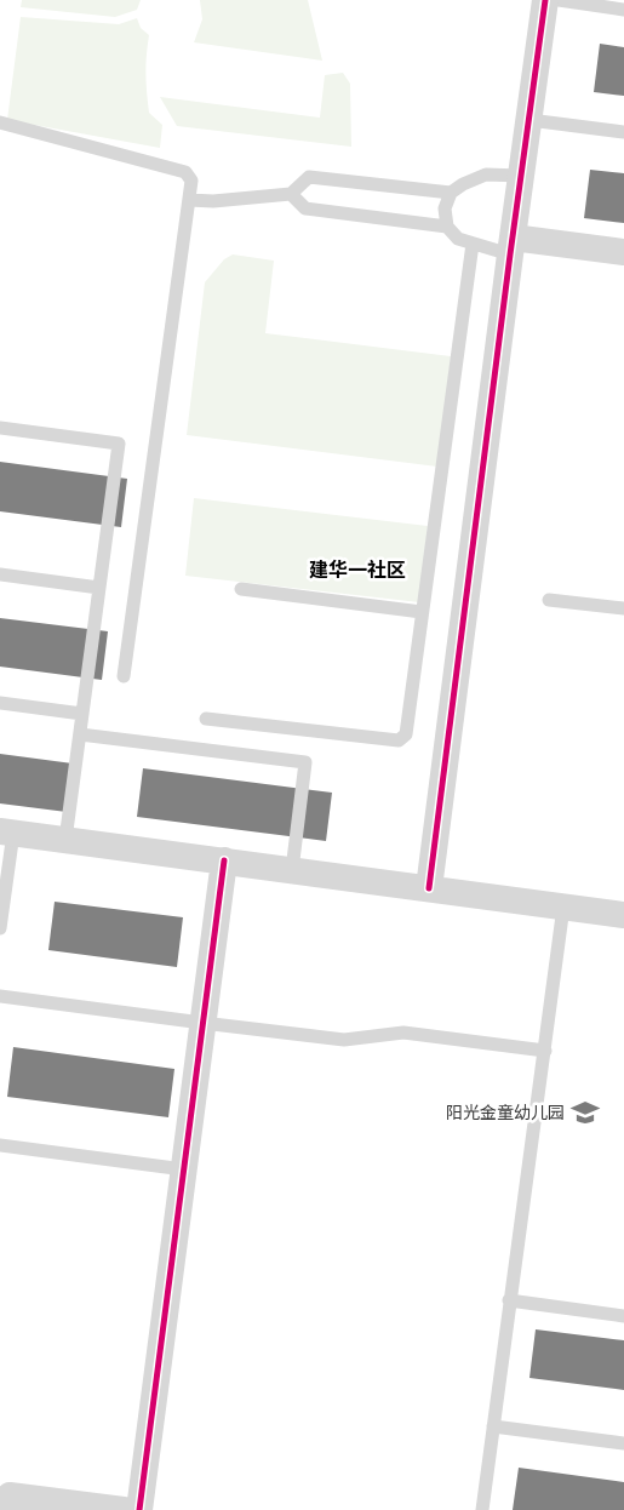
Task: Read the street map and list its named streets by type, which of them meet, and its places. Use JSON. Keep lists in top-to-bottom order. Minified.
{"districts":["建华一社区"],"places":{"school or university":["阳光金童幼儿园"]}}
